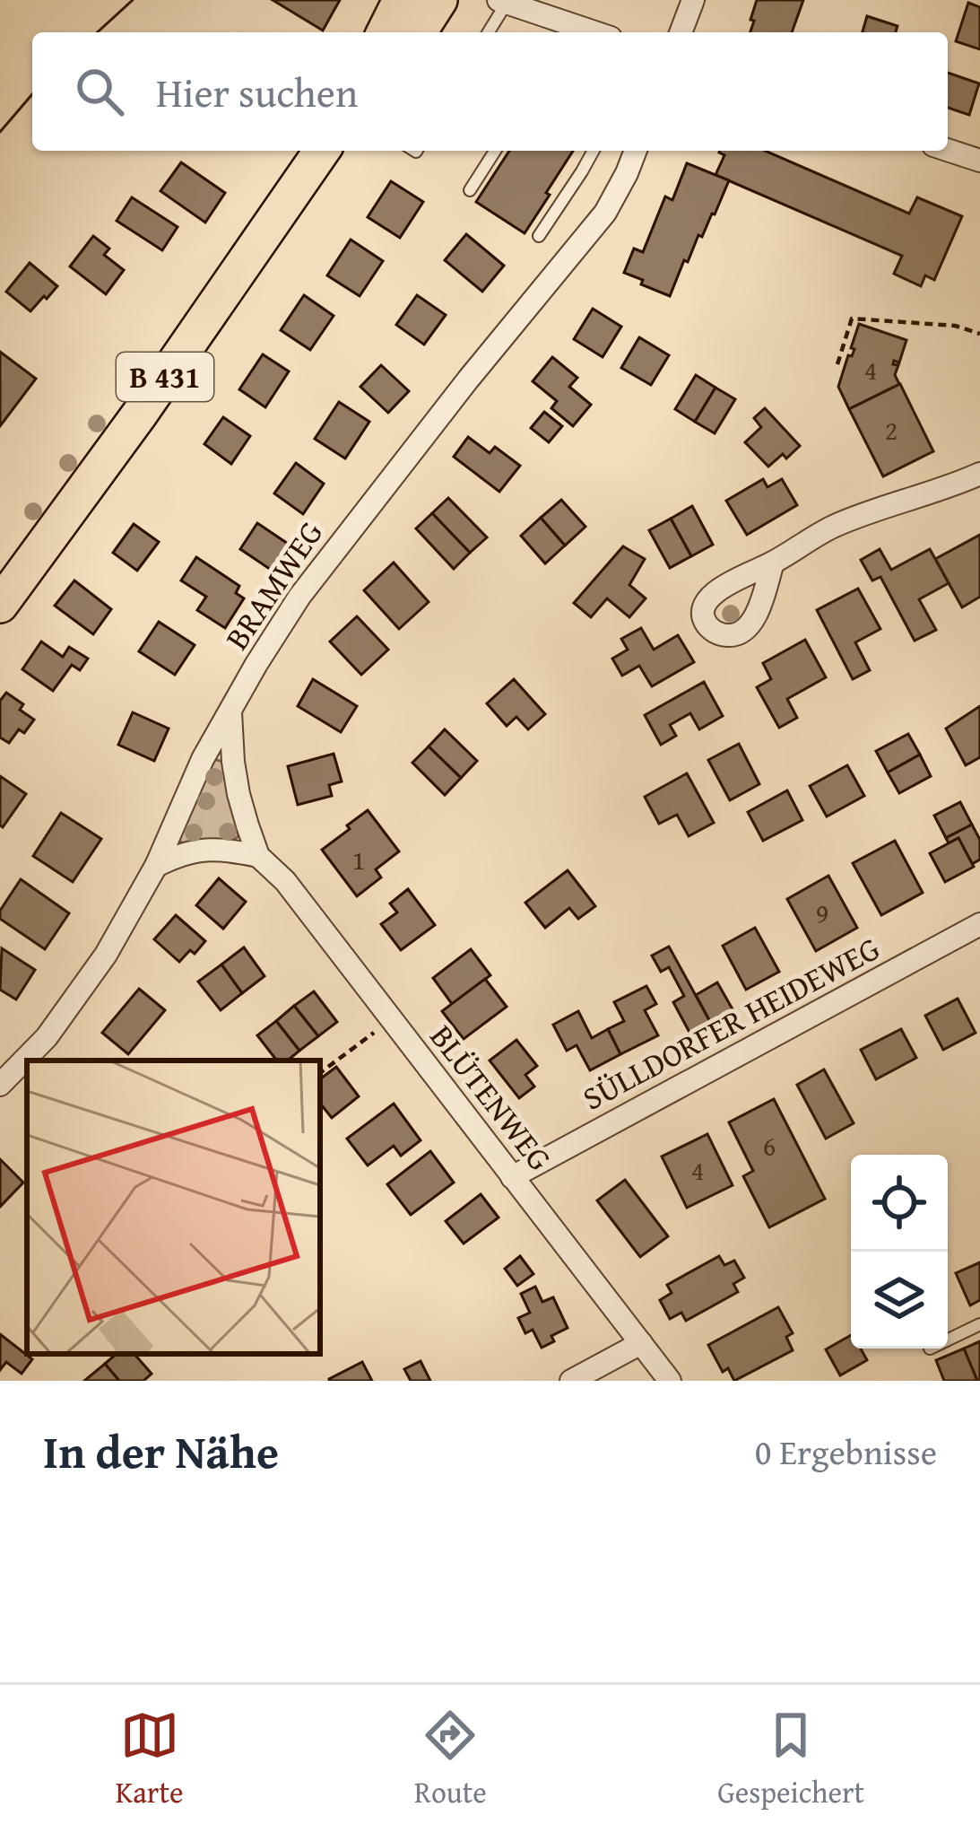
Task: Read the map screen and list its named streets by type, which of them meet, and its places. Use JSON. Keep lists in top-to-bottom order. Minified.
{"streets":{"main road":["B 431"],"street":["BRAMWEG","SÜLLDORFER HEIDEWEG","BLÜTENWEG"]},"crossings":[["BRAMWEG","BLÜTENWEG"],["SÜLLDORFER HEIDEWEG","BLÜTENWEG"]],"house_numbers":["4","2","1","9","6","4"],"page":{"search":"Hier suchen","heading":["In der Nähe","0 Ergebnisse"],"nav":["Karte","Route","Gespeichert"]}}
